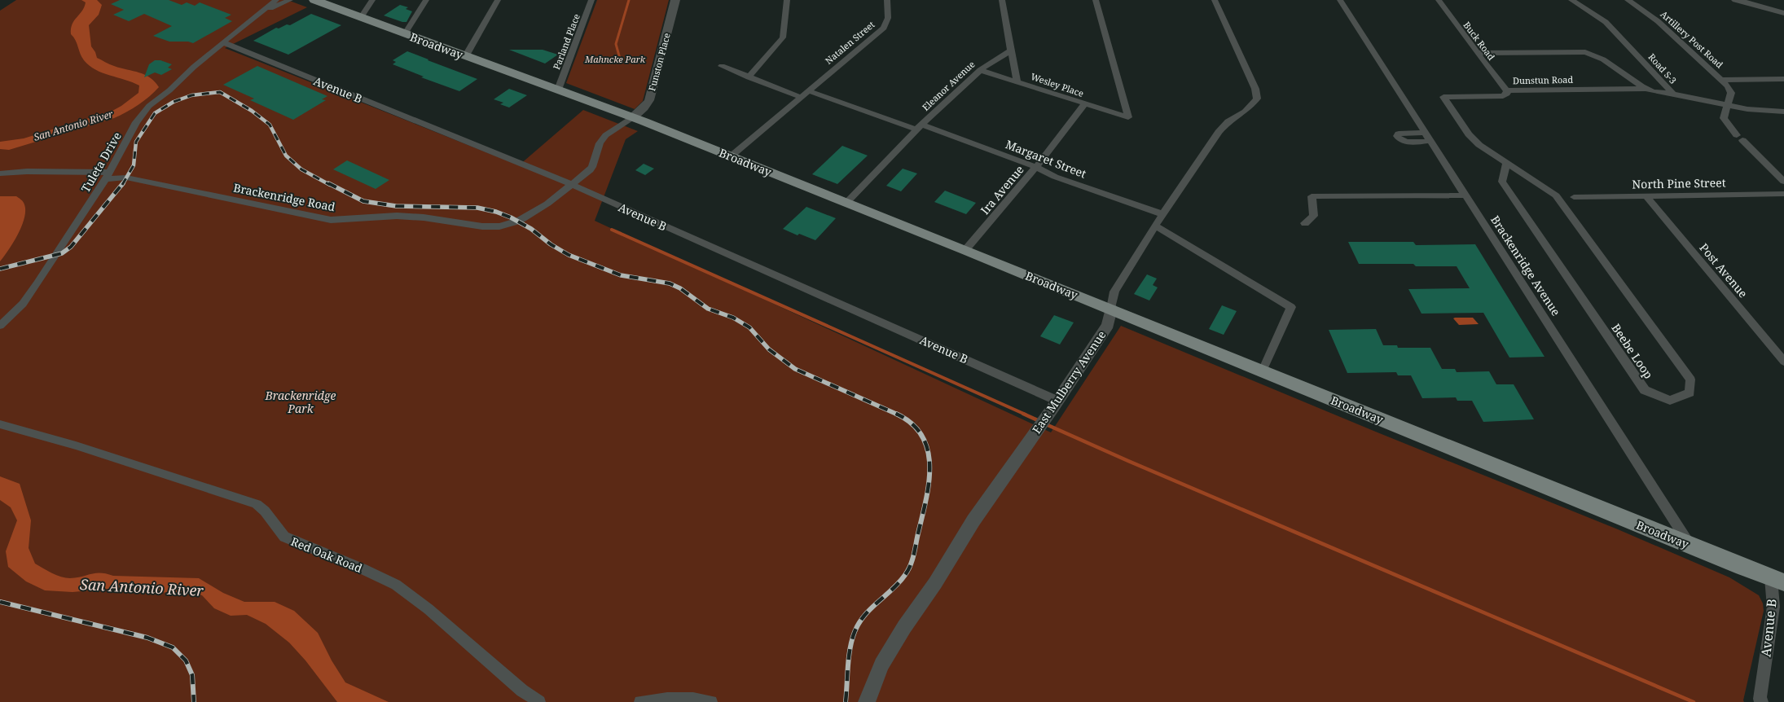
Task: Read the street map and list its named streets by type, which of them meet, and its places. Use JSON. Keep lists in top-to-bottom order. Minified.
{"streets":{"main road":["Broadway"],"street":["Artillery Post Road","Buck Road","Parland Place","Natalen Street","Funston Place","Road S-3","Dunstun Road","Wesley Place","Eleanor Avenue","Avenue B","Margaret Street","Tuleta Drive","North Pine Street","Ira Avenue","Brackenridge Road","Brackenridge Avenue","Post Avenue","Beebe Loop","East Mulberry Avenue","Red Oak Road"]},"crossings":[["Artillery Post Road","Road S-3"],["Buck Road","Dunstun Road"],["Parland Place","Broadway"],["Natalen Street","Margaret Street"],["Broadway","Funston Place"],["Broadway","Eleanor Avenue"],["Broadway","Avenue B"],["Broadway","Ira Avenue"],["Broadway","Brackenridge Road"],["Broadway","Brackenridge Avenue"],["Broadway","East Mulberry Avenue"],["Funston Place","Brackenridge Road"],["Road S-3","Dunstun Road"],["Dunstun Road","Beebe Loop"],["Wesley Place","Eleanor Avenue"],["Wesley Place","Ira Avenue"],["Eleanor Avenue","Margaret Street"],["Avenue B","Tuleta Drive"],["Avenue B","Brackenridge Road"],["Avenue B","East Mulberry Avenue"],["Margaret Street","Ira Avenue"],["Margaret Street","East Mulberry Avenue"],["Tuleta Drive","Brackenridge Road"],["North Pine Street","Post Avenue"]],"water":["San Antonio River"],"parks":["Mahncke Park","Brackenridge Park"]}
